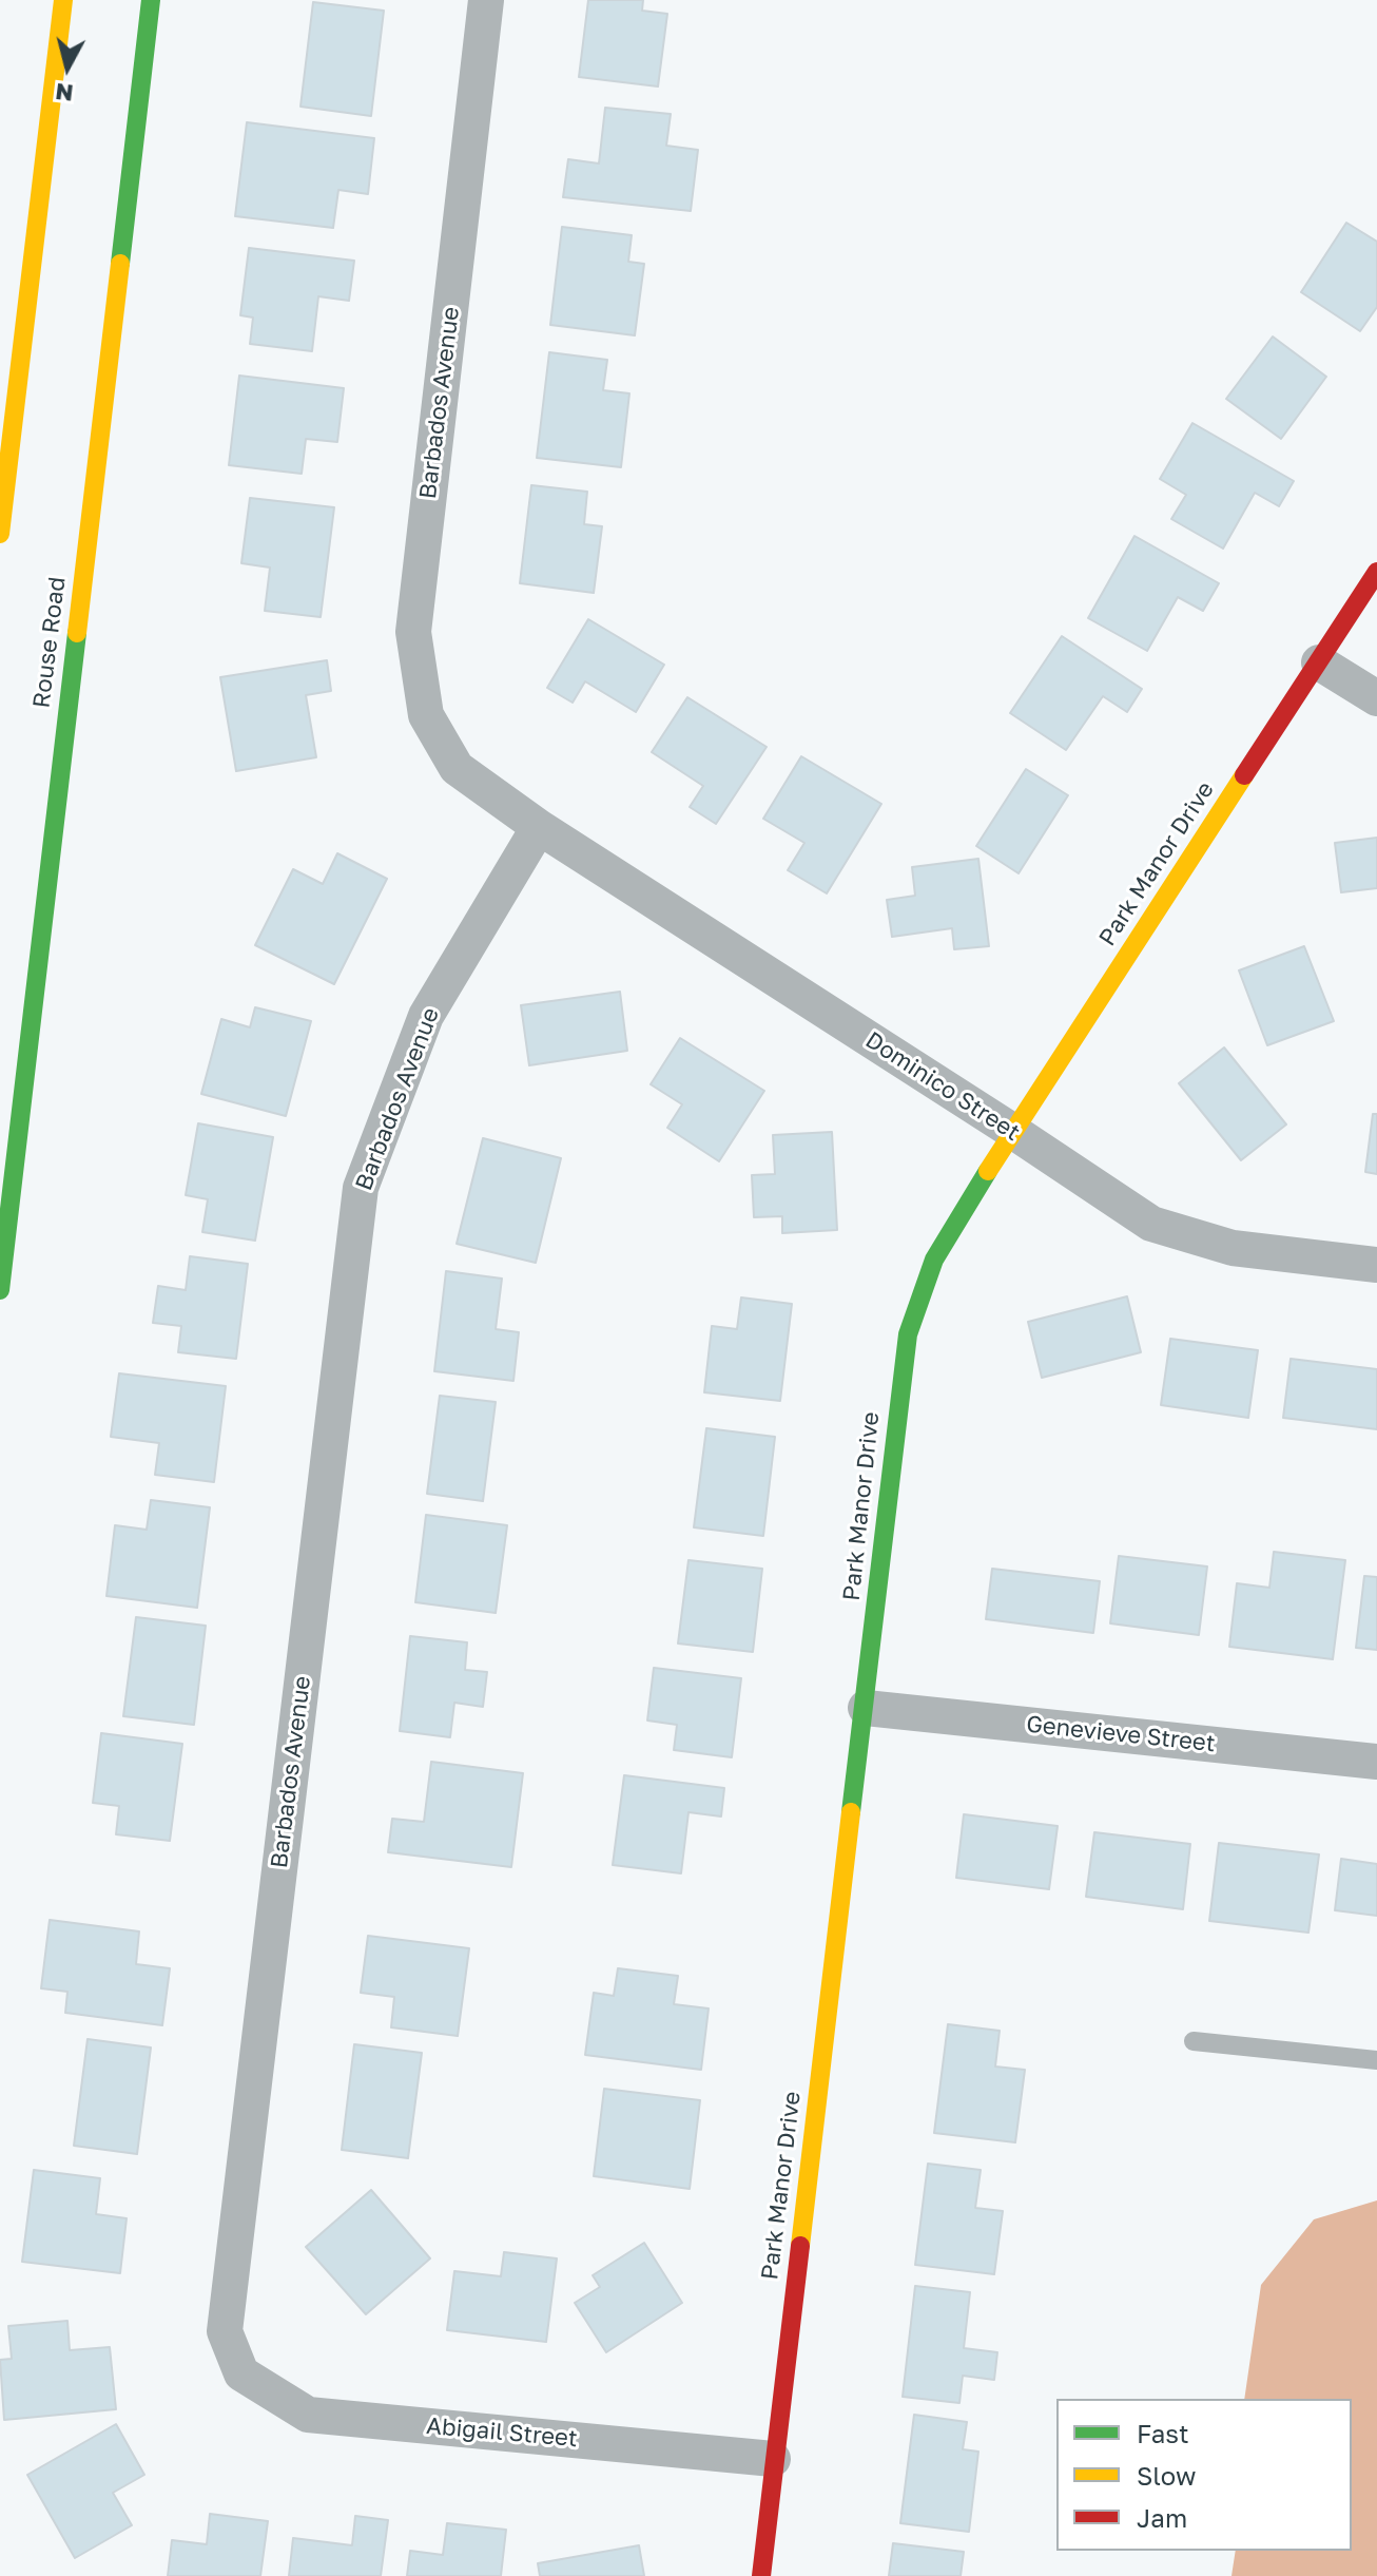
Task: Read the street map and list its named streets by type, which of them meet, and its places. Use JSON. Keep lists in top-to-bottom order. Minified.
{"streets":{"street":["Barbados Avenue","Rouse Road","Park Manor Drive","Dominico Street","Genevieve Street","Abigail Street"]},"crossings":[["Barbados Avenue","Dominico Street"],["Barbados Avenue","Abigail Street"],["Park Manor Drive","Dominico Street"],["Park Manor Drive","Genevieve Street"],["Park Manor Drive","Abigail Street"]],"legend":["Fast","Slow","Jam"],"north":"bottom"}
